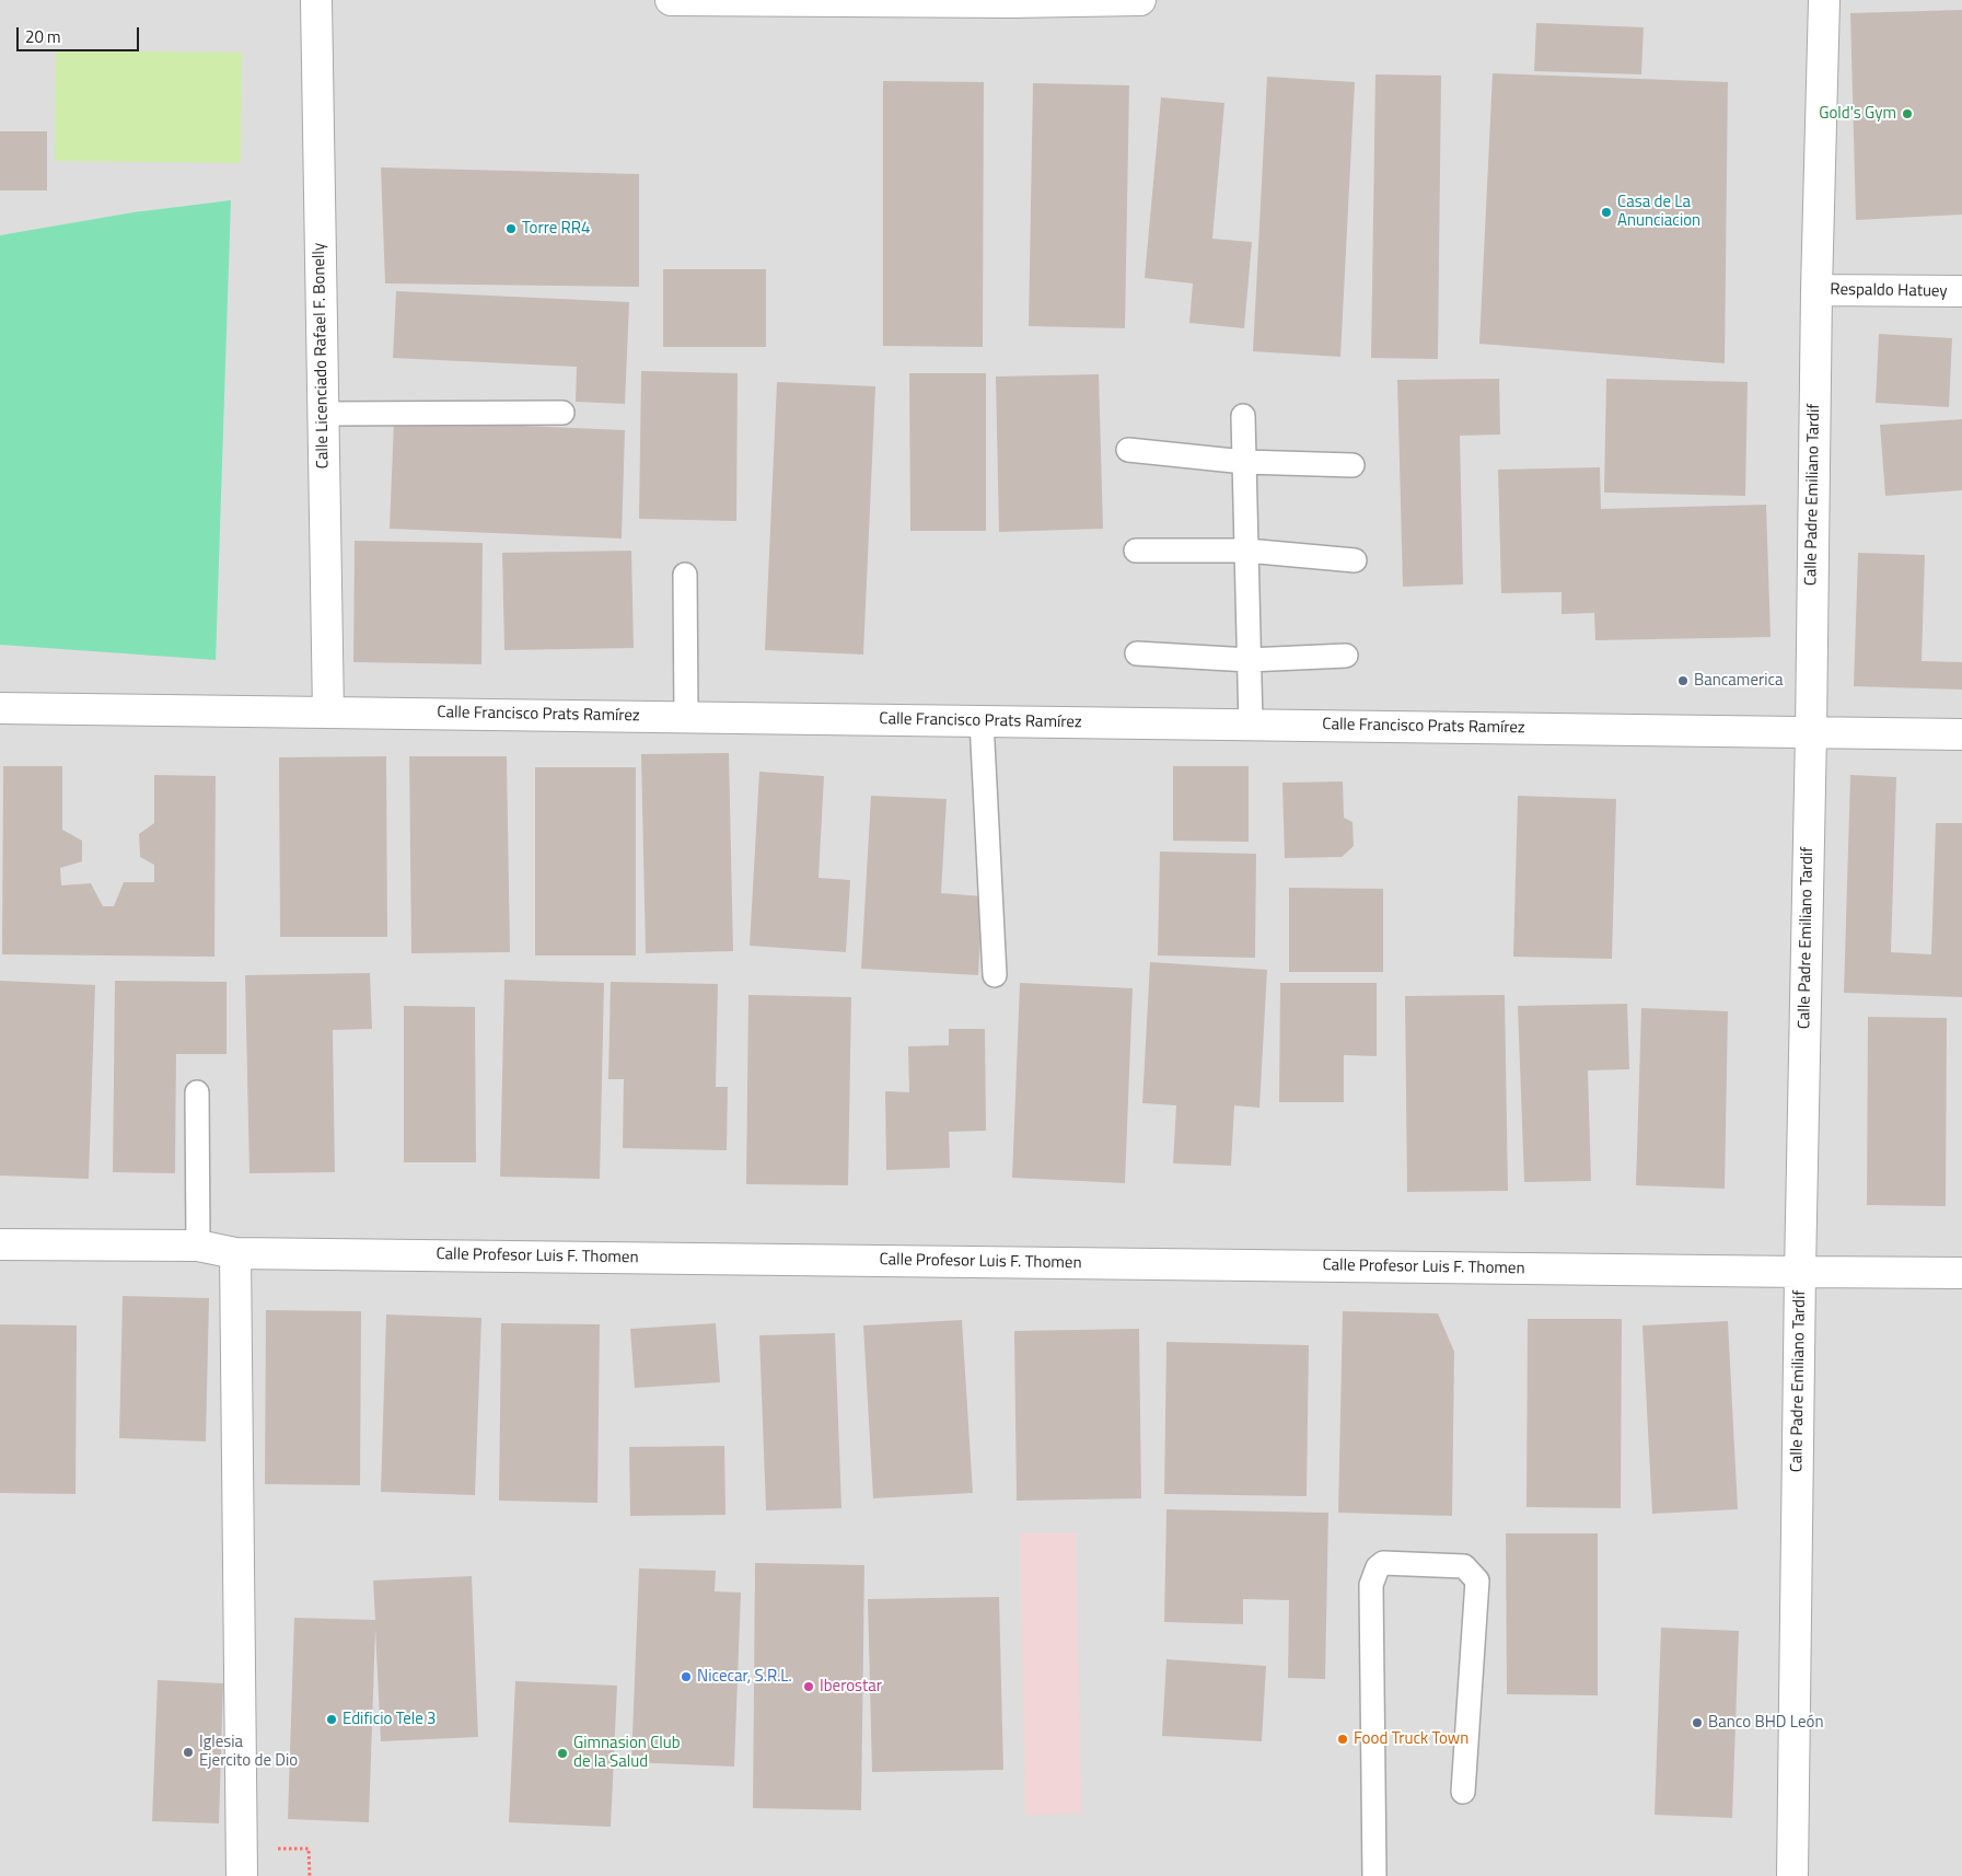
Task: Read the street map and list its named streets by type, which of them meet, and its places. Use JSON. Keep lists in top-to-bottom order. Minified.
{"streets":{"street":["Respaldo Hatuey","Calle Licenciado Rafael F. Bonelly","Calle Padre Emiliano Tardif","Calle Francisco Prats Ramírez","Calle Profesor Luis F. Thomen"]},"crossings":[["Respaldo Hatuey","Calle Padre Emiliano Tardif"],["Calle Licenciado Rafael F. Bonelly","Calle Francisco Prats Ramírez"],["Calle Padre Emiliano Tardif","Calle Francisco Prats Ramírez"],["Calle Padre Emiliano Tardif","Calle Profesor Luis F. Thomen"]],"places":["Gold's Gym","Casa de La Anunciacion","Torre RR4","Bancamerica","Nicecar, S.R.L.","Iberostar","Edificio Tele 3","Banco BHD León","Food Truck Town","Iglesia Ejercito de Dio","Gimnasion Club de la Salud"],"scale_bar":"20 m"}
